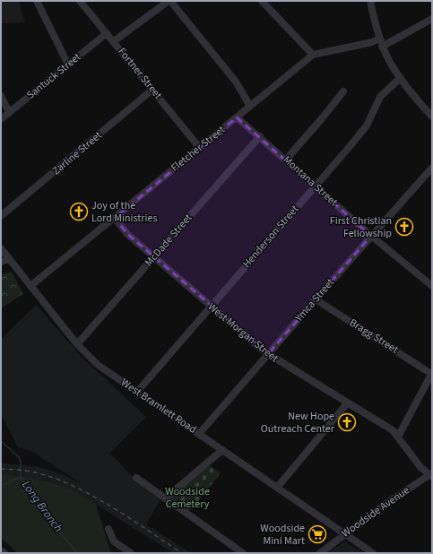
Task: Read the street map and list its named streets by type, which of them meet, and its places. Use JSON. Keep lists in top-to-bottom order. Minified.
{"streets":{"street":["Fortner Street","Santuck Street","Fletcher Street","Zarline Street","Montana Street","Henderson Street","McDade Street","Ymca Street","West Morgan Street","Bragg Street","West Bramlett Road","Woodside Avenue"]},"crossings":[["Fortner Street","Santuck Street"],["Fortner Street","Fletcher Street"],["Fortner Street","Zarline Street"],["Fletcher Street","Montana Street"],["Fletcher Street","West Morgan Street"],["Fletcher Street","West Bramlett Road"],["Montana Street","Henderson Street"],["Montana Street","McDade Street"],["Montana Street","Ymca Street"],["Henderson Street","West Morgan Street"],["Henderson Street","West Bramlett Road"],["McDade Street","West Morgan Street"],["McDade Street","West Bramlett Road"],["Ymca Street","West Morgan Street"],["Ymca Street","Bragg Street"],["Ymca Street","West Bramlett Road"],["West Morgan Street","Woodside Avenue"],["West Bramlett Road","Woodside Avenue"]],"water":["Long Branch"],"parks":["Woodside Cemetery"],"places":{"church":["Joy of the Lord Ministries","First Christian Fellowship","New Hope Outreach Center"],"supermarket":["Woodside Mini Mart"]}}
